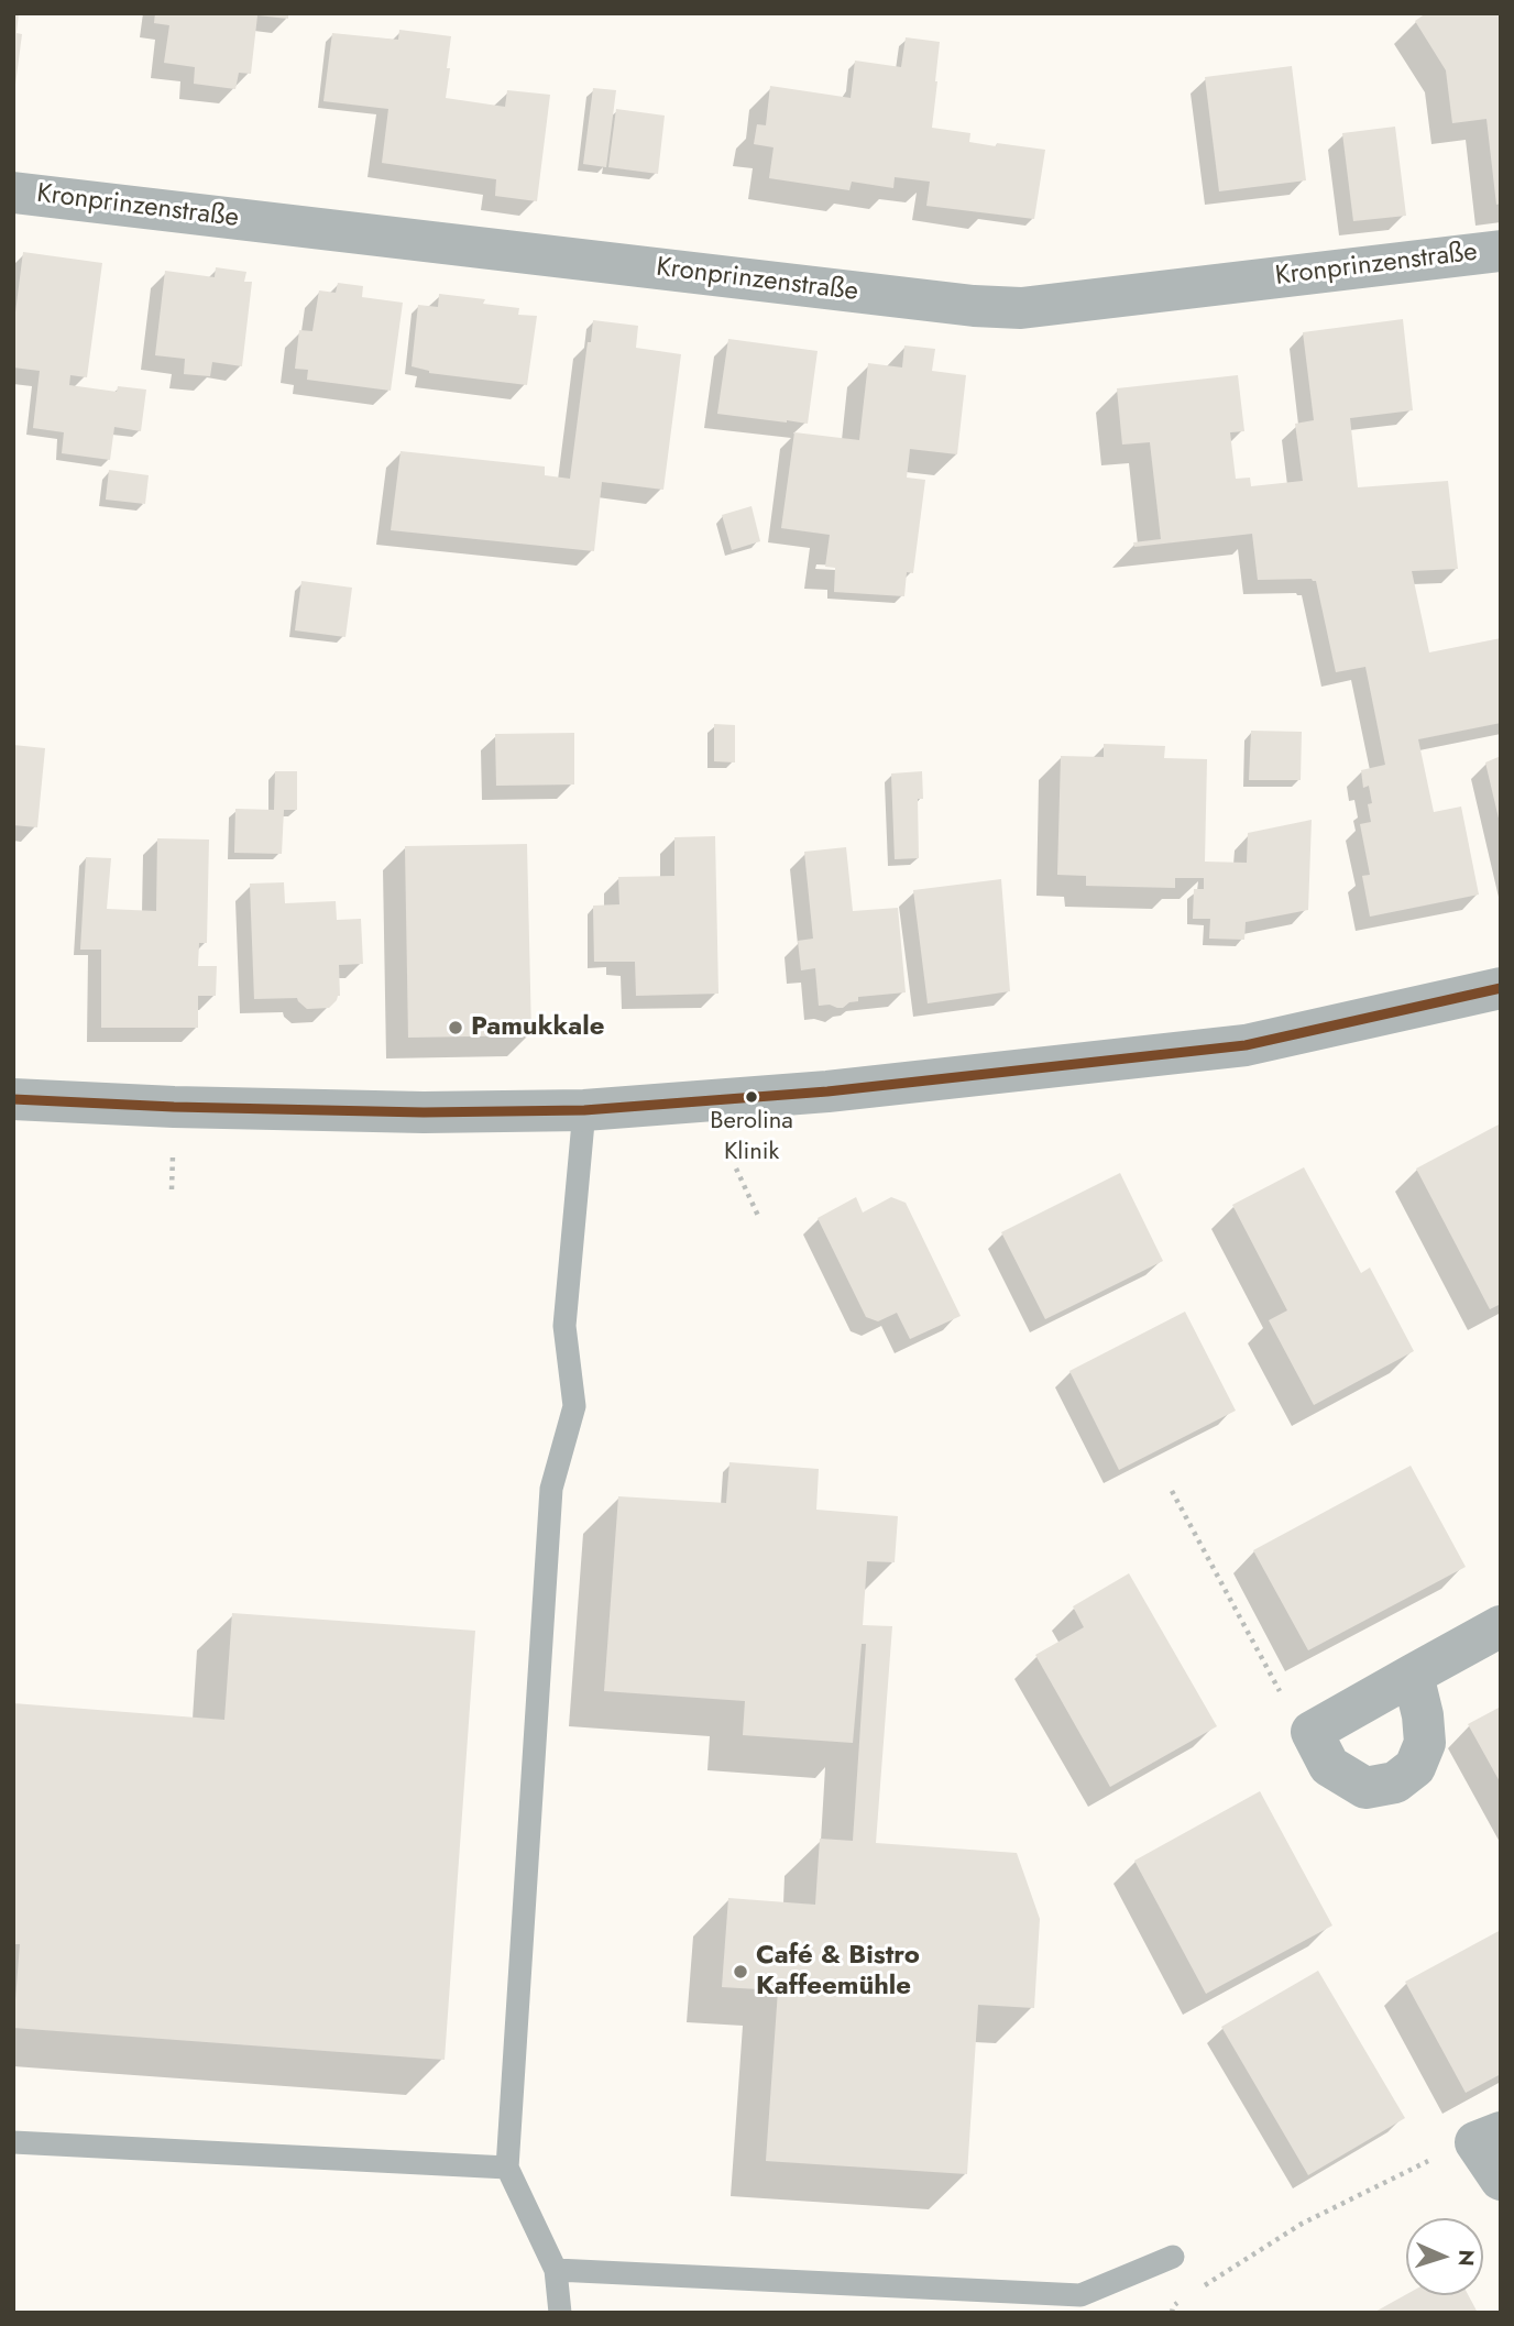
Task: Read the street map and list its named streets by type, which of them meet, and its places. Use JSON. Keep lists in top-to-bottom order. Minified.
{"streets":{"street":["Kronprinzenstraße"]},"places":["Pamukkale","Berolina Klinik","Café & Bistro Kaffeemühle"],"north":"right"}
